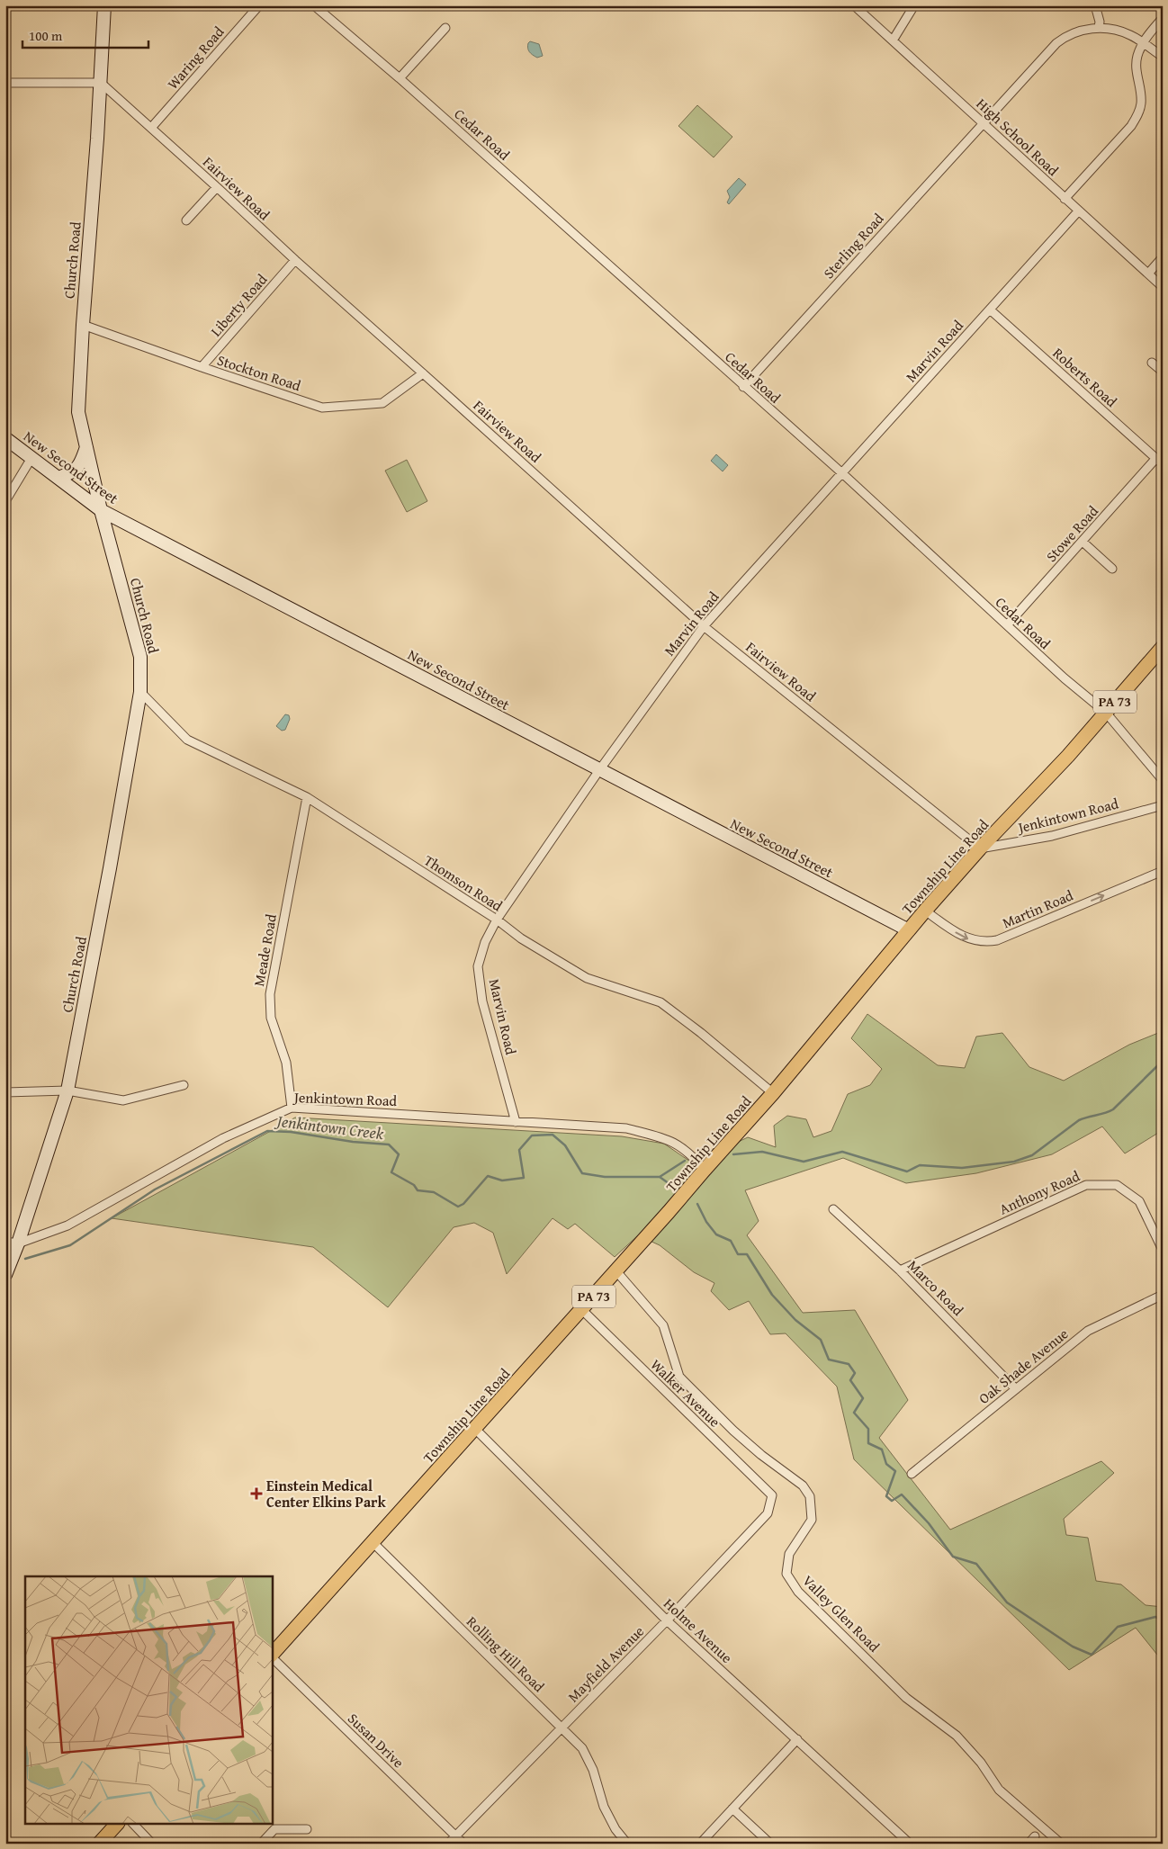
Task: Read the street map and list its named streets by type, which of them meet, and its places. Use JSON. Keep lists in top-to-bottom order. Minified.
{"streets":{"main road":["PA 73","Township Line Road"],"street":["Waring Road","Cedar Road","High School Road","Fairview Road","Sterling Road","Church Road","Liberty Road","Marvin Road","Stockton Road","Roberts Road","New Second Street","Stowe Road","Jenkintown Road","Thomson Road","Martin Road","Meade Road","Anthony Road","Marco Road","Oak Shade Avenue","Walker Avenue","Valley Glen Road","Holme Avenue","Rolling Hill Road","Mayfield Avenue","Susan Drive"]},"crossings":[["Waring Road","Fairview Road"],["Cedar Road","Sterling Road"],["Cedar Road","Marvin Road"],["Cedar Road","Stowe Road"],["Cedar Road","Township Line Road"],["High School Road","Sterling Road"],["High School Road","Marvin Road"],["Fairview Road","Church Road"],["Fairview Road","Liberty Road"],["Fairview Road","Marvin Road"],["Fairview Road","Stockton Road"],["Fairview Road","Jenkintown Road"],["Fairview Road","Township Line Road"],["Church Road","Stockton Road"],["Church Road","New Second Street"],["Church Road","Jenkintown Road"],["Church Road","Thomson Road"],["Liberty Road","Stockton Road"],["Marvin Road","Roberts Road"],["Marvin Road","New Second Street"],["Marvin Road","Jenkintown Road"],["Marvin Road","Thomson Road"],["Roberts Road","Stowe Road"],["New Second Street","Township Line Road"],["Jenkintown Road","Township Line Road"],["Jenkintown Road","Meade Road"],["Township Line Road","Thomson Road"],["Township Line Road","Martin Road"],["Township Line Road","Walker Avenue"],["Township Line Road","Valley Glen Road"],["Township Line Road","Holme Avenue"],["Township Line Road","Rolling Hill Road"],["Thomson Road","Meade Road"],["Anthony Road","Marco Road"],["Marco Road","Oak Shade Avenue"],["Walker Avenue","Mayfield Avenue"],["Holme Avenue","Mayfield Avenue"],["Rolling Hill Road","Mayfield Avenue"],["Mayfield Avenue","Susan Drive"]],"one_way":["Martin Road"],"water":["Jenkintown Creek"],"places":{"health":["Einstein Medical Center Elkins Park"]},"scale_bar":"100 m"}
